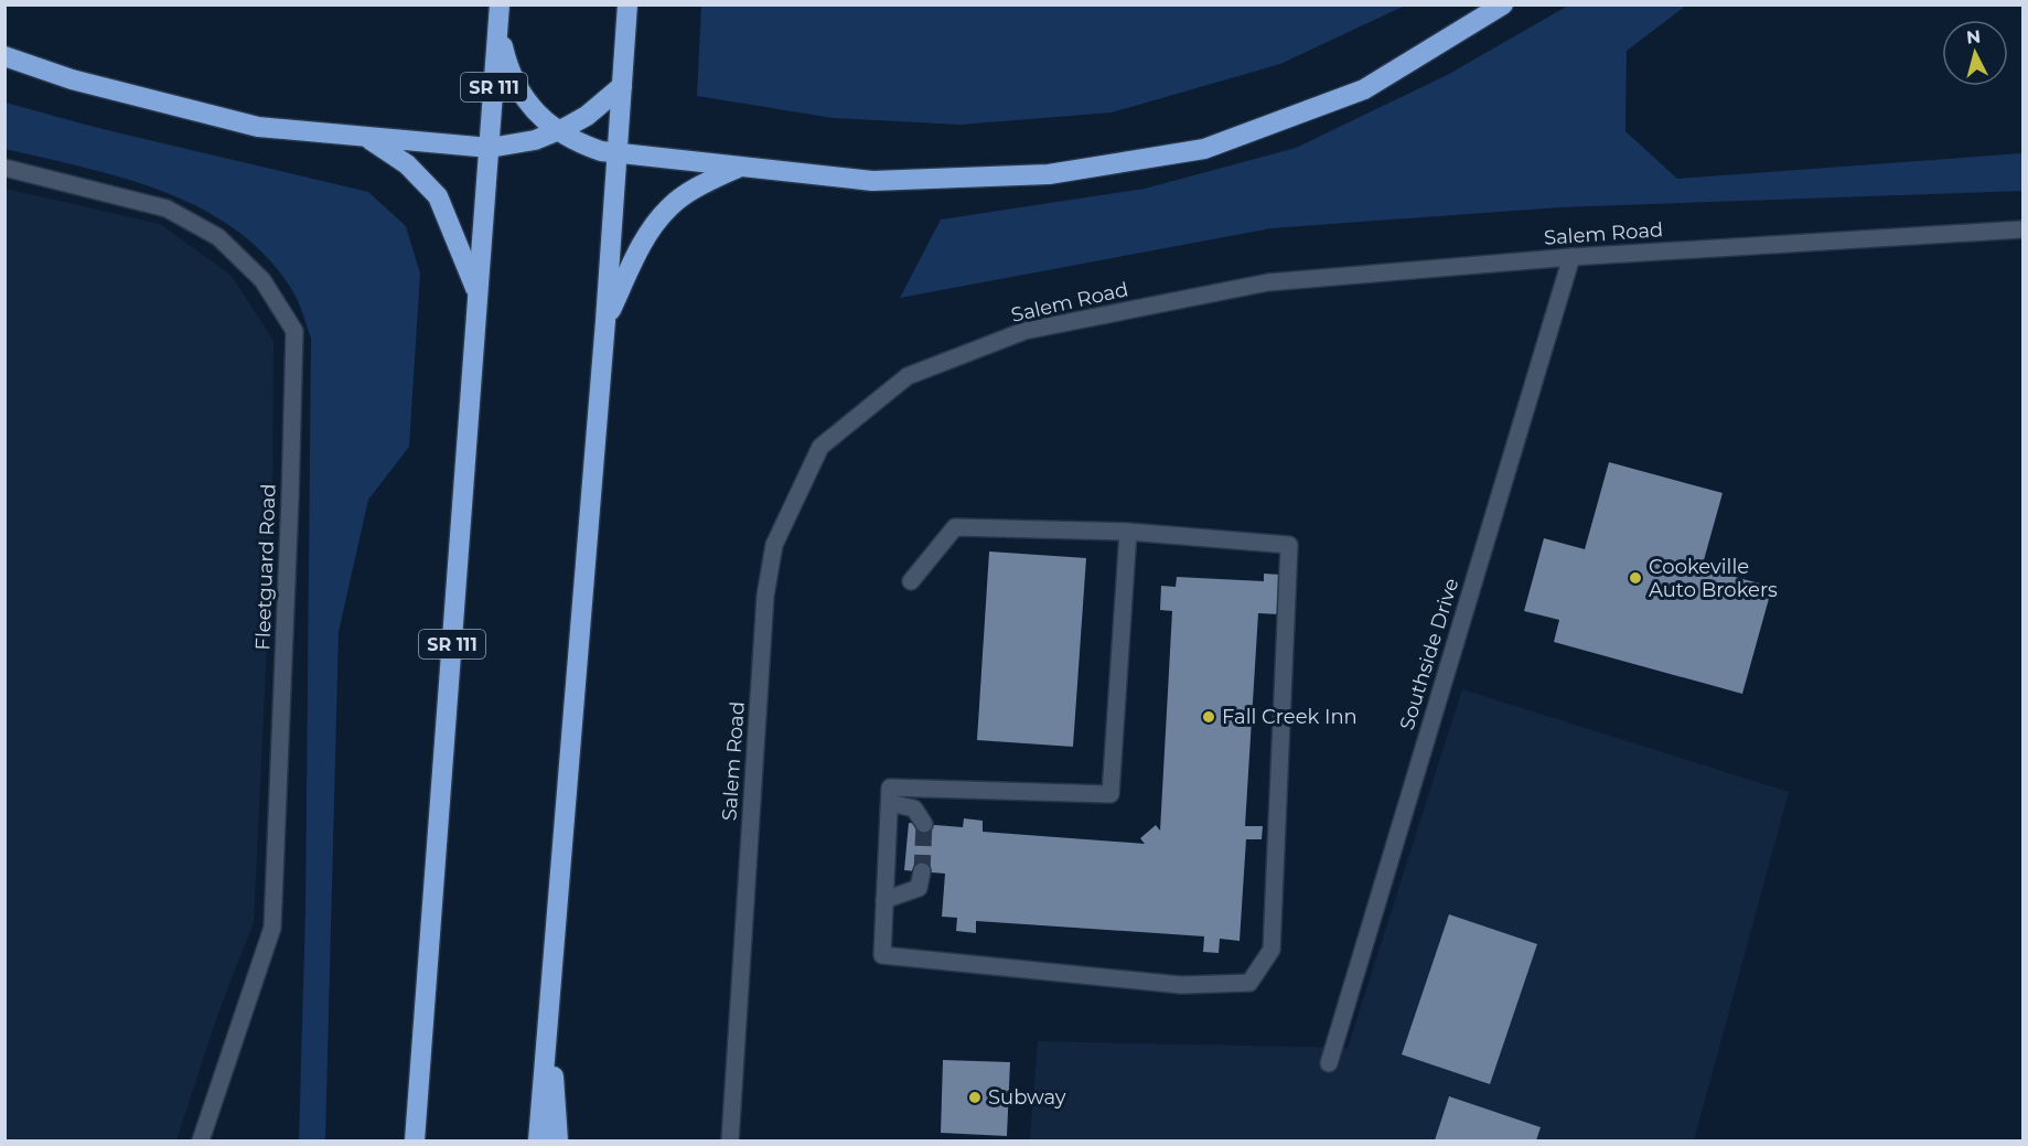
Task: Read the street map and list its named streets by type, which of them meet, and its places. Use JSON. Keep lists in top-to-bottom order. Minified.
{"streets":{"highway":["SR 111"],"street":["Salem Road","Fleetguard Road","Southside Drive"]},"crossings":[["Salem Road","Southside Drive"]],"places":["Cookeville Auto Brokers","Fall Creek Inn","Subway"],"north":"top"}
